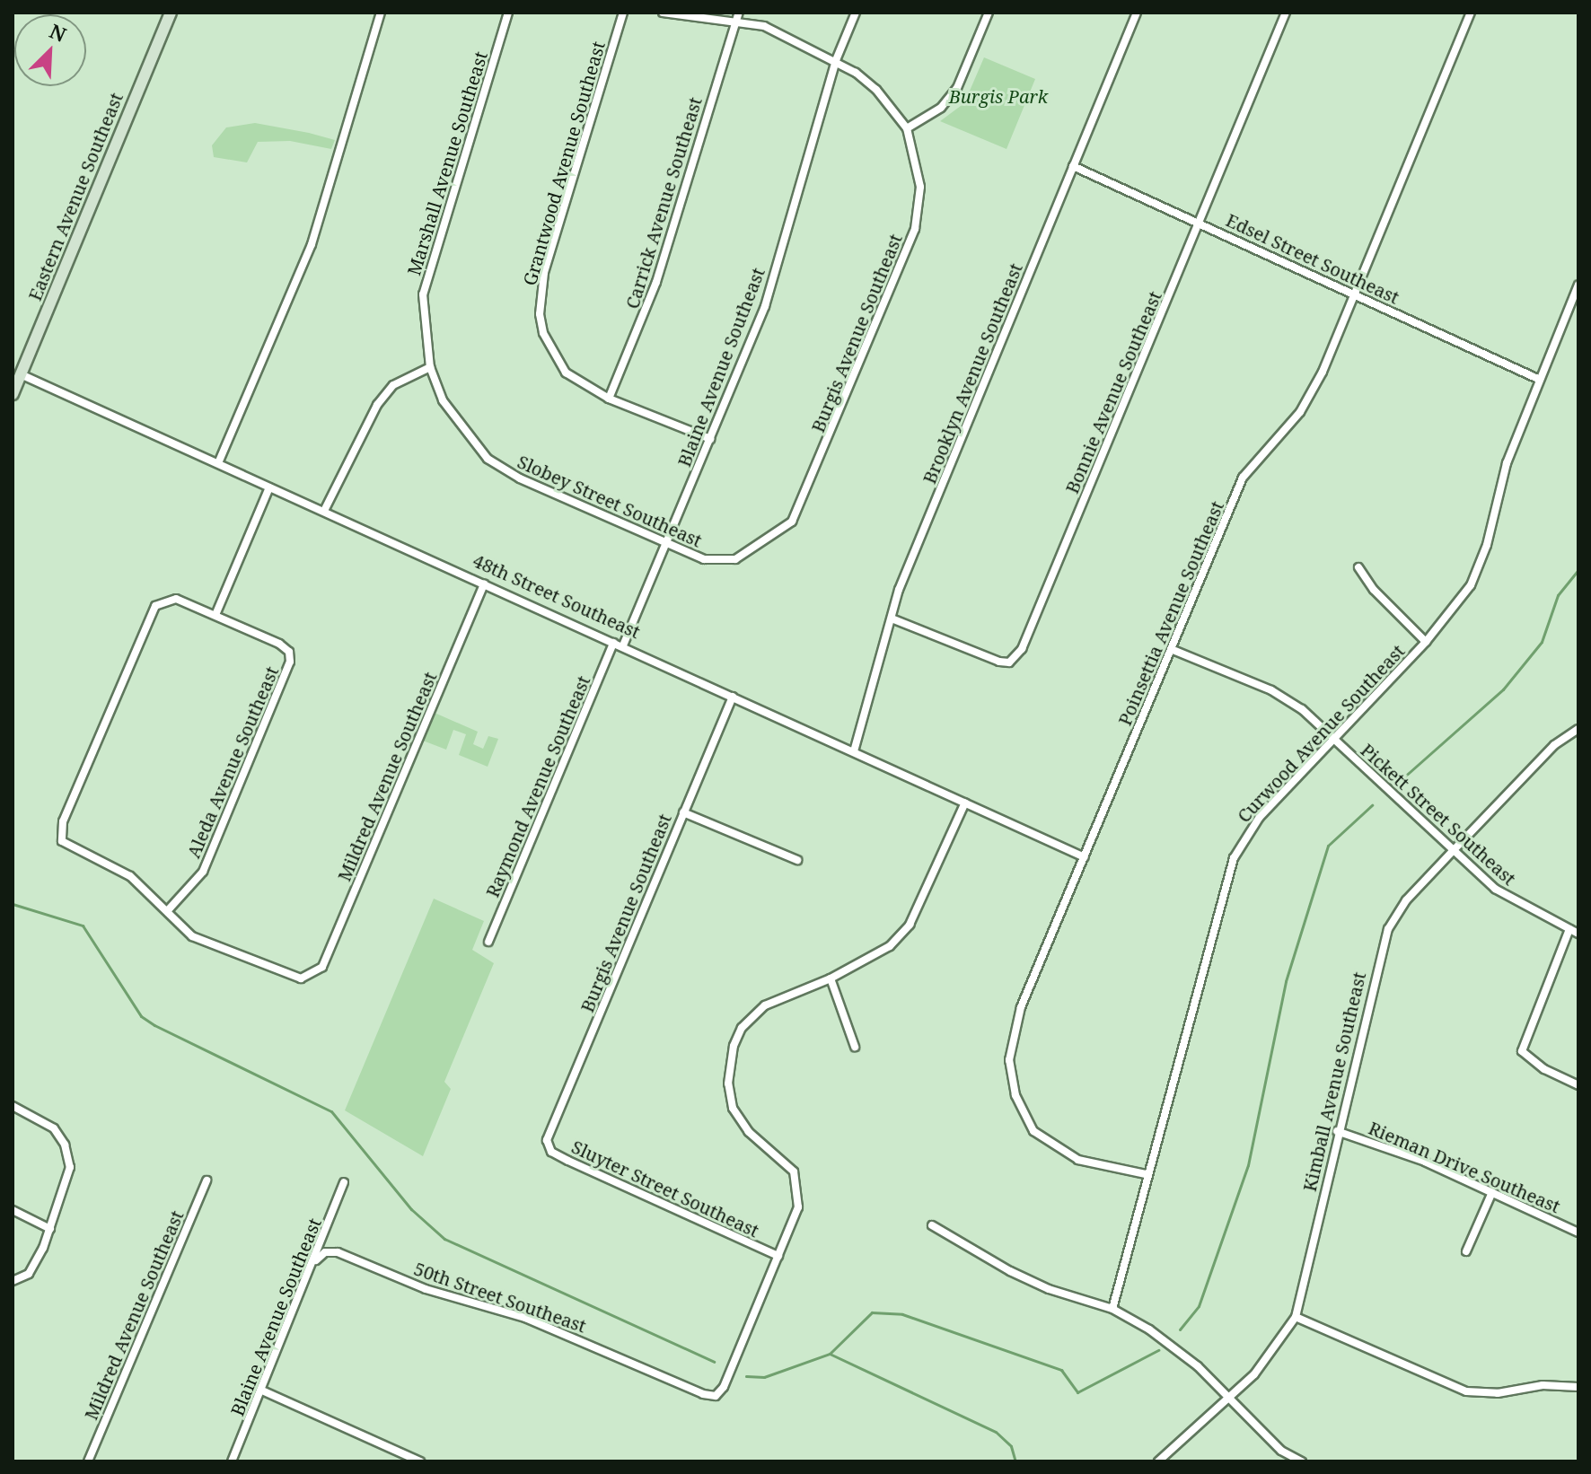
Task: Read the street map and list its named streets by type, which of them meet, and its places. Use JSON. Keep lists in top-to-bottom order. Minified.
{"streets":{"street":["Marshall Avenue Southeast","Grantwood Avenue Southeast","Eastern Avenue Southeast","Carrick Avenue Southeast","Edsel Street Southeast","Burgis Avenue Southeast","Blaine Avenue Southeast","Brooklyn Avenue Southeast","Bonnie Avenue Southeast","Slobey Street Southeast","48th Street Southeast","Poinsettia Avenue Southeast","Curwood Avenue Southeast","Aleda Avenue Southeast","Mildred Avenue Southeast","Raymond Avenue Southeast","Pickett Street Southeast","Kimball Avenue Southeast","Rieman Drive Southeast","Sluyter Street Southeast","50th Street Southeast"]},"crossings":[["Marshall Avenue Southeast","Slobey Street Southeast"],["Grantwood Avenue Southeast","Carrick Avenue Southeast"],["Grantwood Avenue Southeast","Blaine Avenue Southeast"],["Eastern Avenue Southeast","48th Street Southeast"],["Edsel Street Southeast","Brooklyn Avenue Southeast"],["Edsel Street Southeast","Bonnie Avenue Southeast"],["Edsel Street Southeast","Poinsettia Avenue Southeast"],["Edsel Street Southeast","Curwood Avenue Southeast"],["Burgis Avenue Southeast","Slobey Street Southeast"],["Burgis Avenue Southeast","48th Street Southeast"],["Burgis Avenue Southeast","Sluyter Street Southeast"],["Blaine Avenue Southeast","Slobey Street Southeast"],["Blaine Avenue Southeast","48th Street Southeast"],["Blaine Avenue Southeast","50th Street Southeast"],["Brooklyn Avenue Southeast","Bonnie Avenue Southeast"],["Brooklyn Avenue Southeast","48th Street Southeast"],["48th Street Southeast","Poinsettia Avenue Southeast"],["48th Street Southeast","Mildred Avenue Southeast"],["48th Street Southeast","Raymond Avenue Southeast"],["Poinsettia Avenue Southeast","Curwood Avenue Southeast"],["Poinsettia Avenue Southeast","Pickett Street Southeast"],["Curwood Avenue Southeast","Pickett Street Southeast"],["Aleda Avenue Southeast","Mildred Avenue Southeast"],["Pickett Street Southeast","Kimball Avenue Southeast"],["Kimball Avenue Southeast","Rieman Drive Southeast"],["Sluyter Street Southeast","50th Street Southeast"]],"parks":["Burgis Park"],"north":"top right"}
